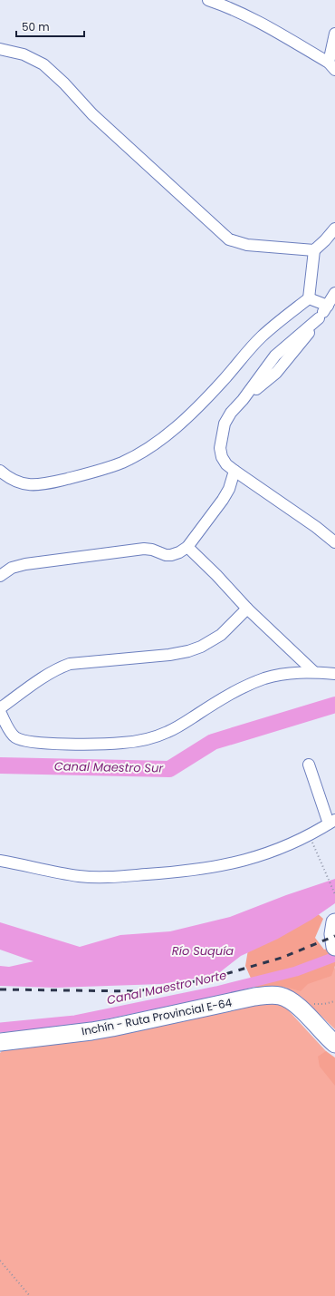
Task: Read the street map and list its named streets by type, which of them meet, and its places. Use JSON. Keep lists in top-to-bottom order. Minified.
{"streets":{"main road":["Inchín - Ruta Provincial E-64"]},"water":["Canal Maestro Sur","Río Suquía","Canal Maestro Norte"],"scale_bar":"50 m"}
